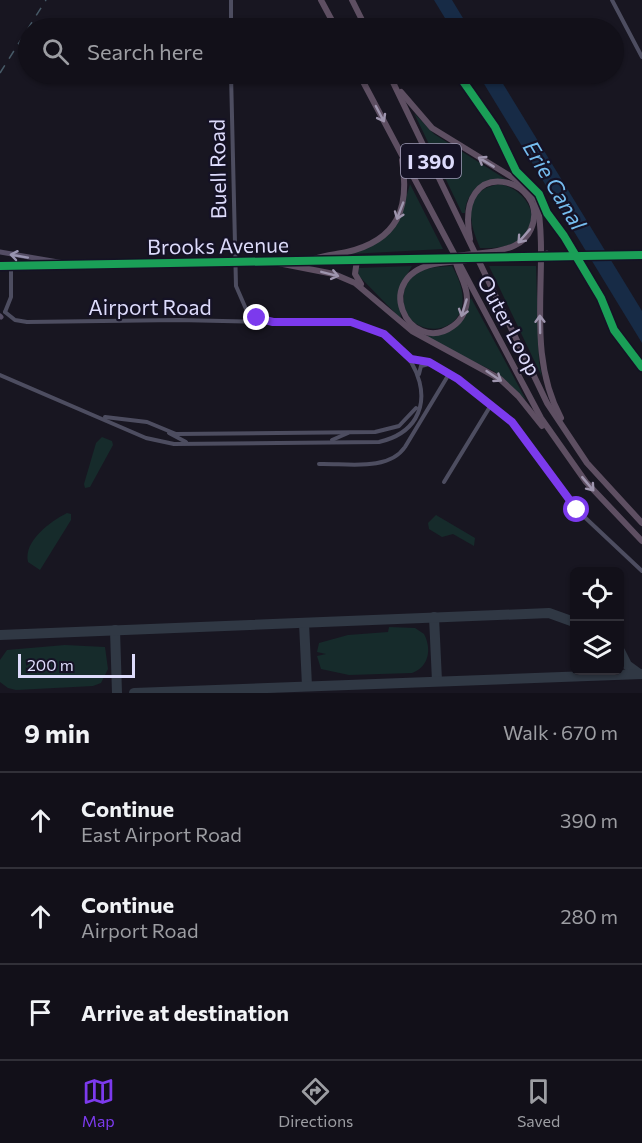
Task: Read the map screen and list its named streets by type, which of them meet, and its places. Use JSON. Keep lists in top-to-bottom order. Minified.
{"streets":{"highway":["I 390","Outer Loop"],"main road":["Brooks Avenue"],"street":["Buell Road","Airport Road"]},"crossings":[["Buell Road","Brooks Avenue"],["Buell Road","Airport Road"],["Brooks Avenue","Airport Road"]],"water":["Erie Canal"],"scale_bar":"200 m","page":{"search":"Search here","scale":"200 m","heading":["9 min","Walk · 670 m"],"list":[["Continue","East Airport Road","390 m"],["Continue","Airport Road","280 m"],"Arrive at destination"],"nav":["Map","Directions","Saved"]}}
